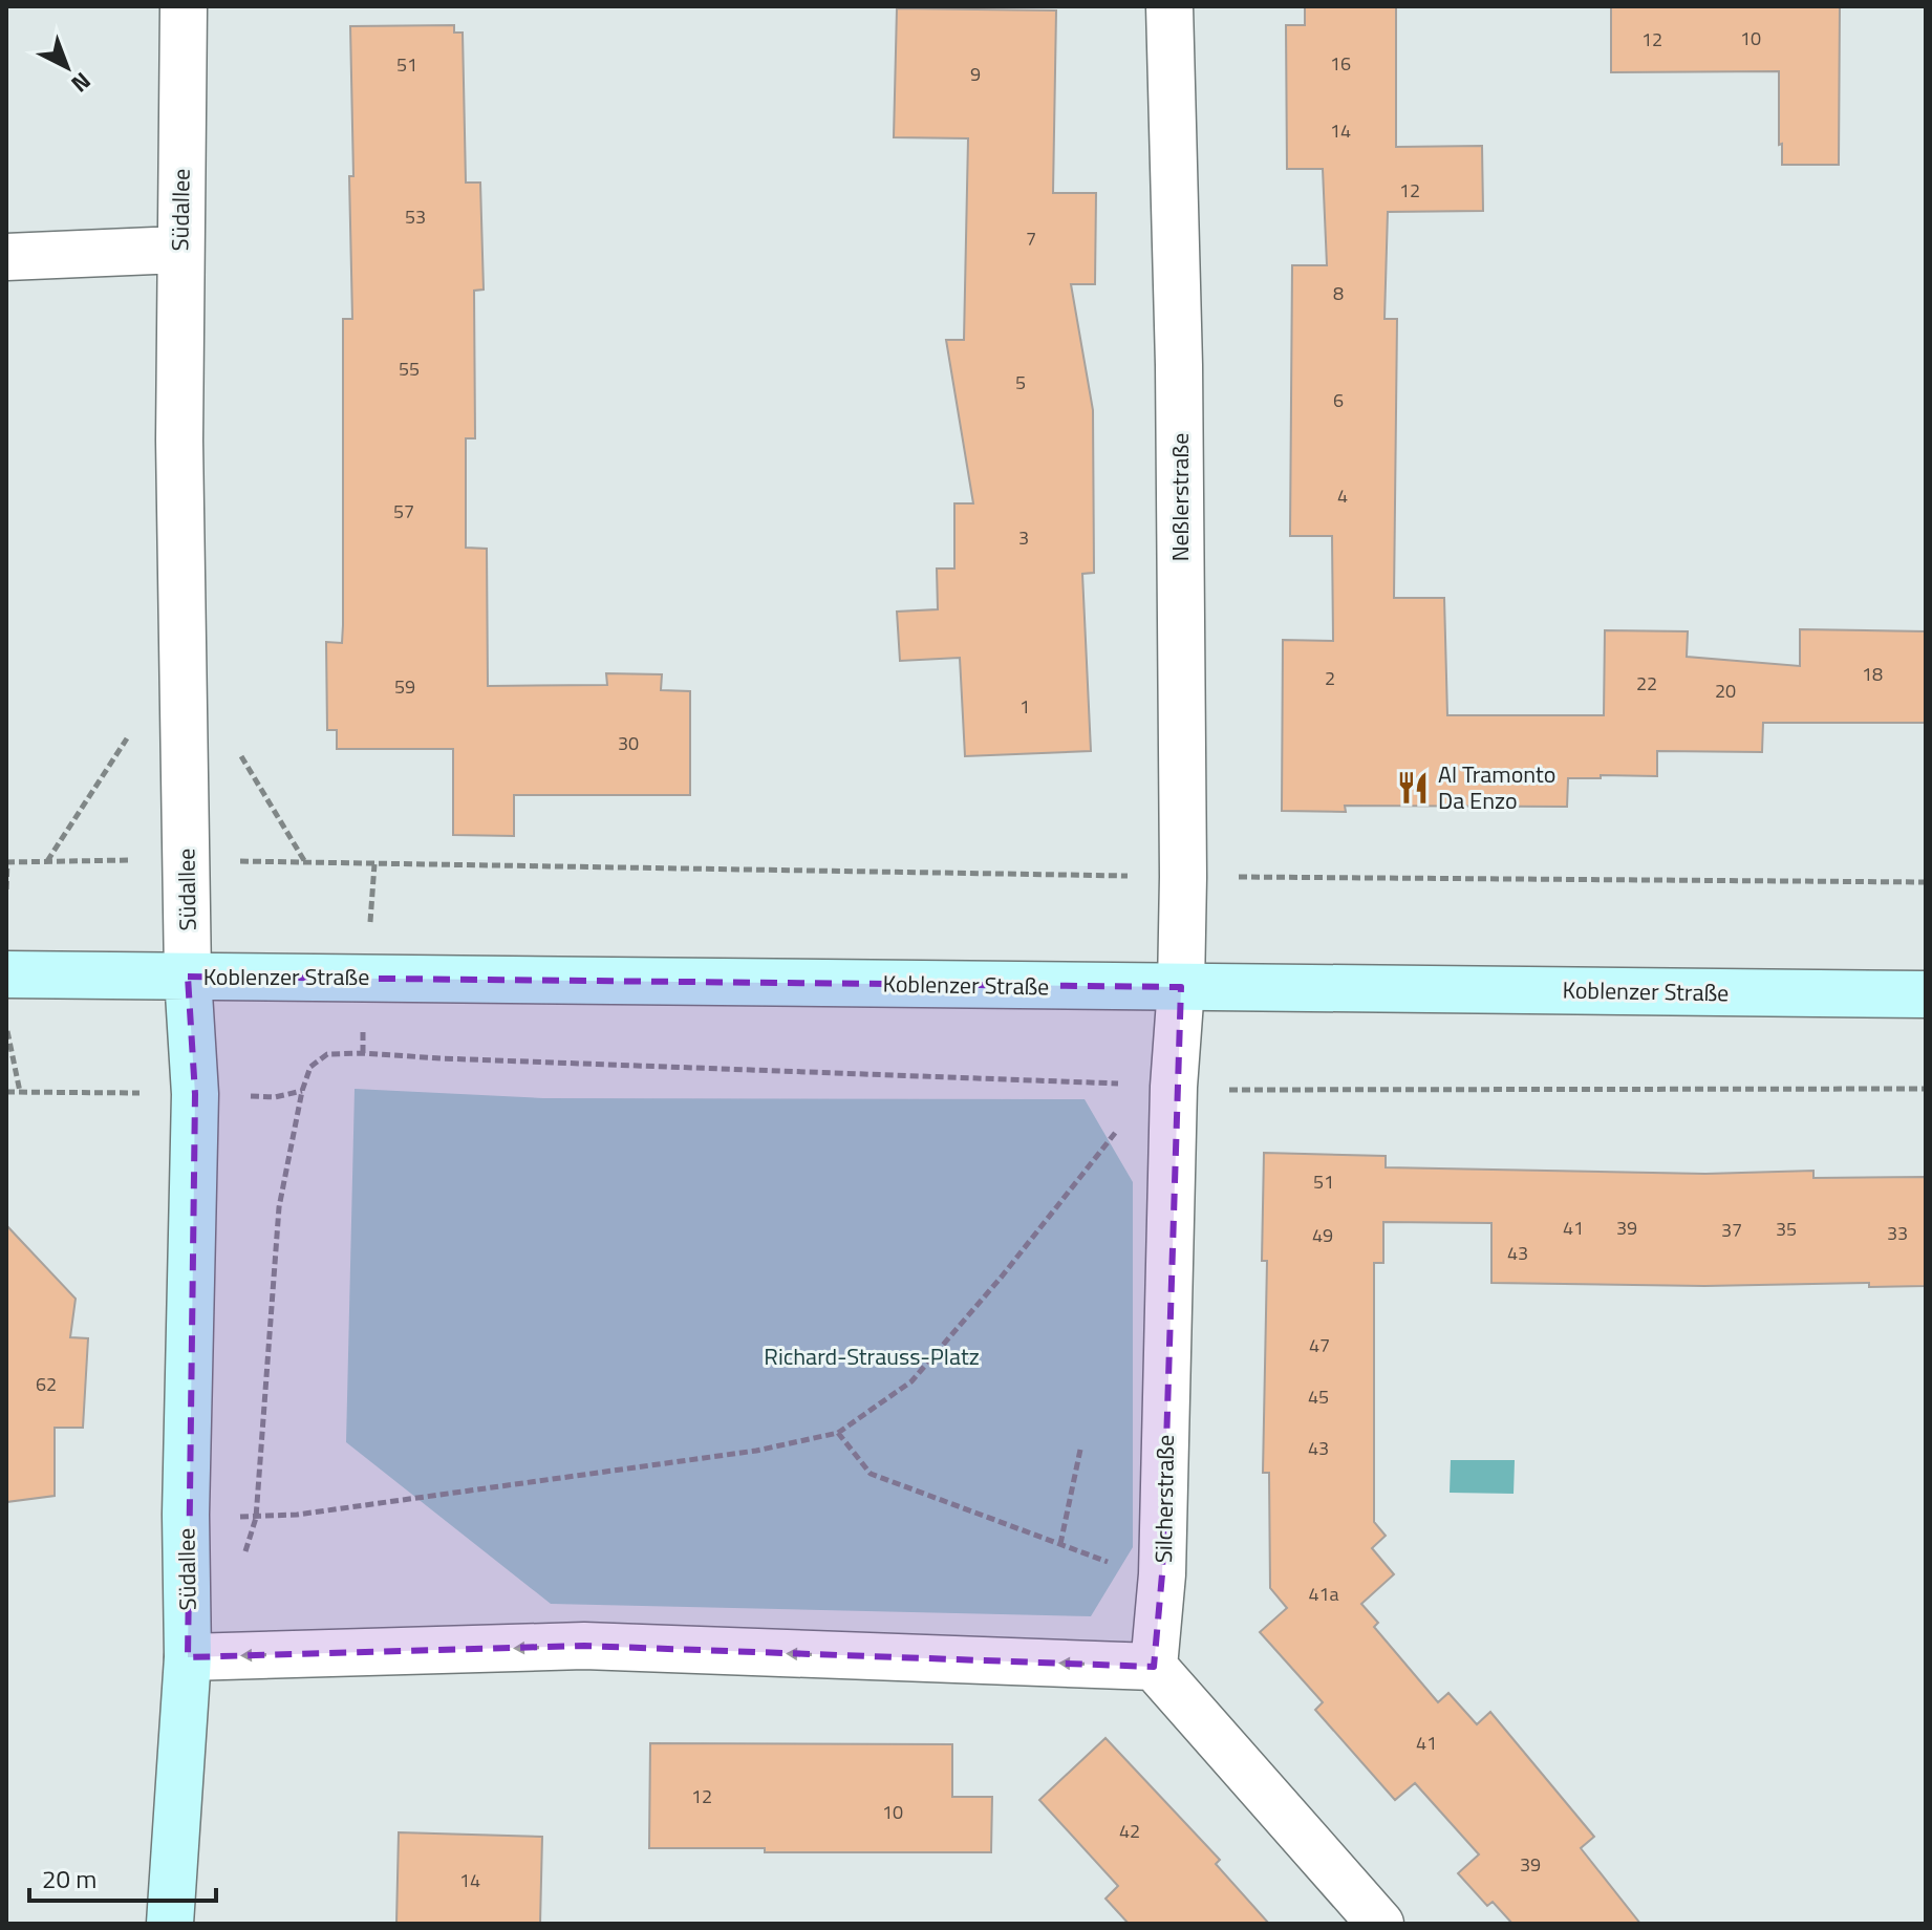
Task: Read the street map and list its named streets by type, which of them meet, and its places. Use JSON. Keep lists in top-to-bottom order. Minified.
{"streets":{"main road":["Südallee","Koblenzer Straße"],"street":["Neßlerstraße","Silcherstraße"]},"crossings":[["Südallee","Koblenzer Straße"],["Neßlerstraße","Koblenzer Straße"],["Neßlerstraße","Silcherstraße"],["Koblenzer Straße","Silcherstraße"]],"parks":["Richard-Strauss-Platz"],"places":{"restaurant":["Al Tramonto Da Enzo"]},"house_numbers":["10","12","16","51","9","14","12","53","7","8","55","5","6","4","57","3","18","2","22","59","20","1","30","51","41","39","35","37","33","49","43","47","62","45","43","41a","41","12","10","42","39","14"],"scale_bar":"20 m","north":"bottom right"}
